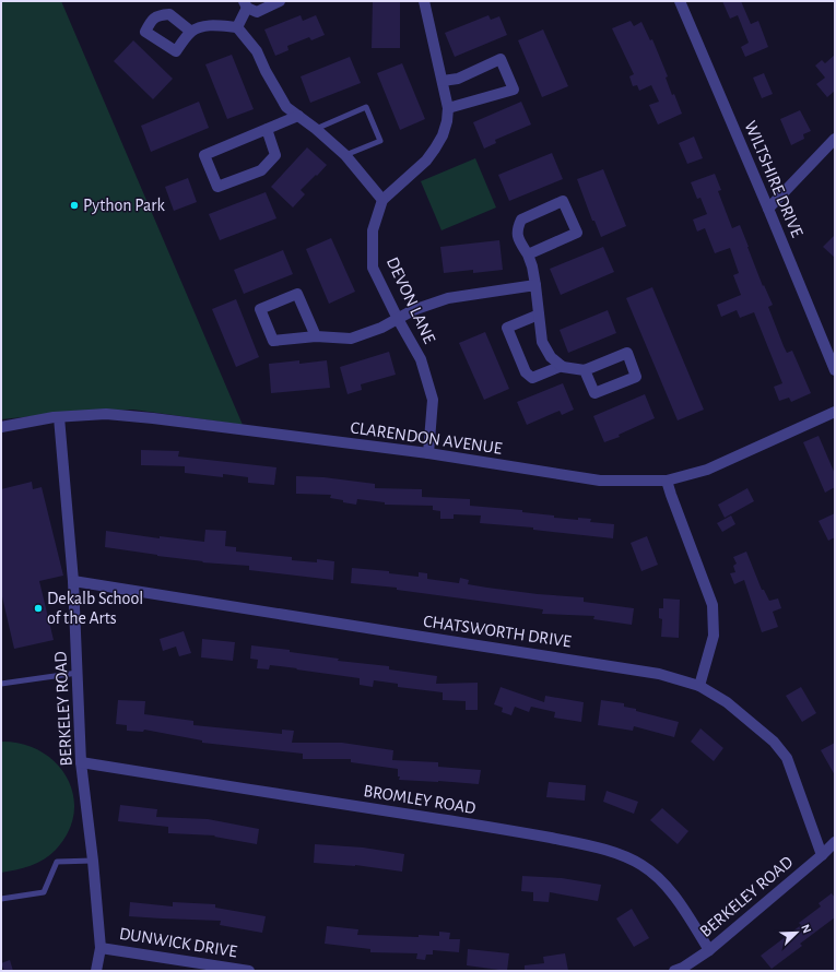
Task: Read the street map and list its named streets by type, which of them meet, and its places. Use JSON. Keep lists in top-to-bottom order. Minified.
{"streets":{"street":["WILTSHIRE DRIVE","DEVON LANE","CLARENDON AVENUE","CHATSWORTH DRIVE","BERKELEY ROAD","BROMLEY ROAD","DUNWICK DRIVE"]},"crossings":[["DEVON LANE","CLARENDON AVENUE"],["CLARENDON AVENUE","BERKELEY ROAD"],["CHATSWORTH DRIVE","BERKELEY ROAD"],["BERKELEY ROAD","BROMLEY ROAD"],["BERKELEY ROAD","DUNWICK DRIVE"]],"places":["Python Park","Dekalb School of the Arts"],"north":"top right"}
